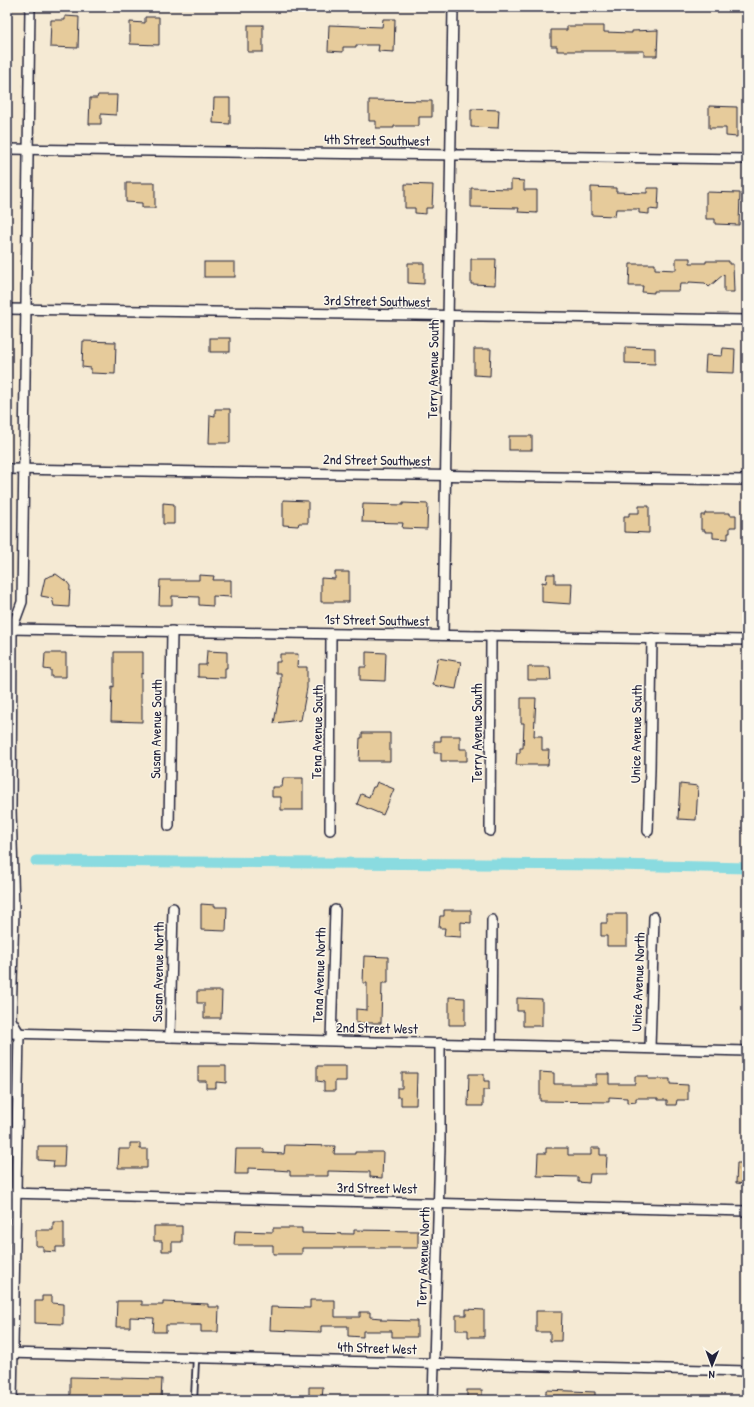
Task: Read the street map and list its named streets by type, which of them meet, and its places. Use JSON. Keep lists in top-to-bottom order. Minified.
{"streets":{"street":["4th Street Southwest","3rd Street Southwest","Terry Avenue South","2nd Street Southwest","1st Street Southwest","Susan Avenue South","Tena Avenue South","Unice Avenue South","Susan Avenue North","Tena Avenue North","Unice Avenue North","2nd Street West","3rd Street West","Terry Avenue North","4th Street West"]},"crossings":[["4th Street Southwest","Terry Avenue South"],["3rd Street Southwest","Terry Avenue South"],["Terry Avenue South","2nd Street Southwest"],["Terry Avenue South","1st Street Southwest"],["1st Street Southwest","Susan Avenue South"],["1st Street Southwest","Tena Avenue South"],["1st Street Southwest","Unice Avenue South"],["Susan Avenue North","2nd Street West"],["Tena Avenue North","2nd Street West"],["Unice Avenue North","2nd Street West"],["2nd Street West","Terry Avenue North"],["3rd Street West","Terry Avenue North"],["Terry Avenue North","4th Street West"]],"north":"bottom"}
